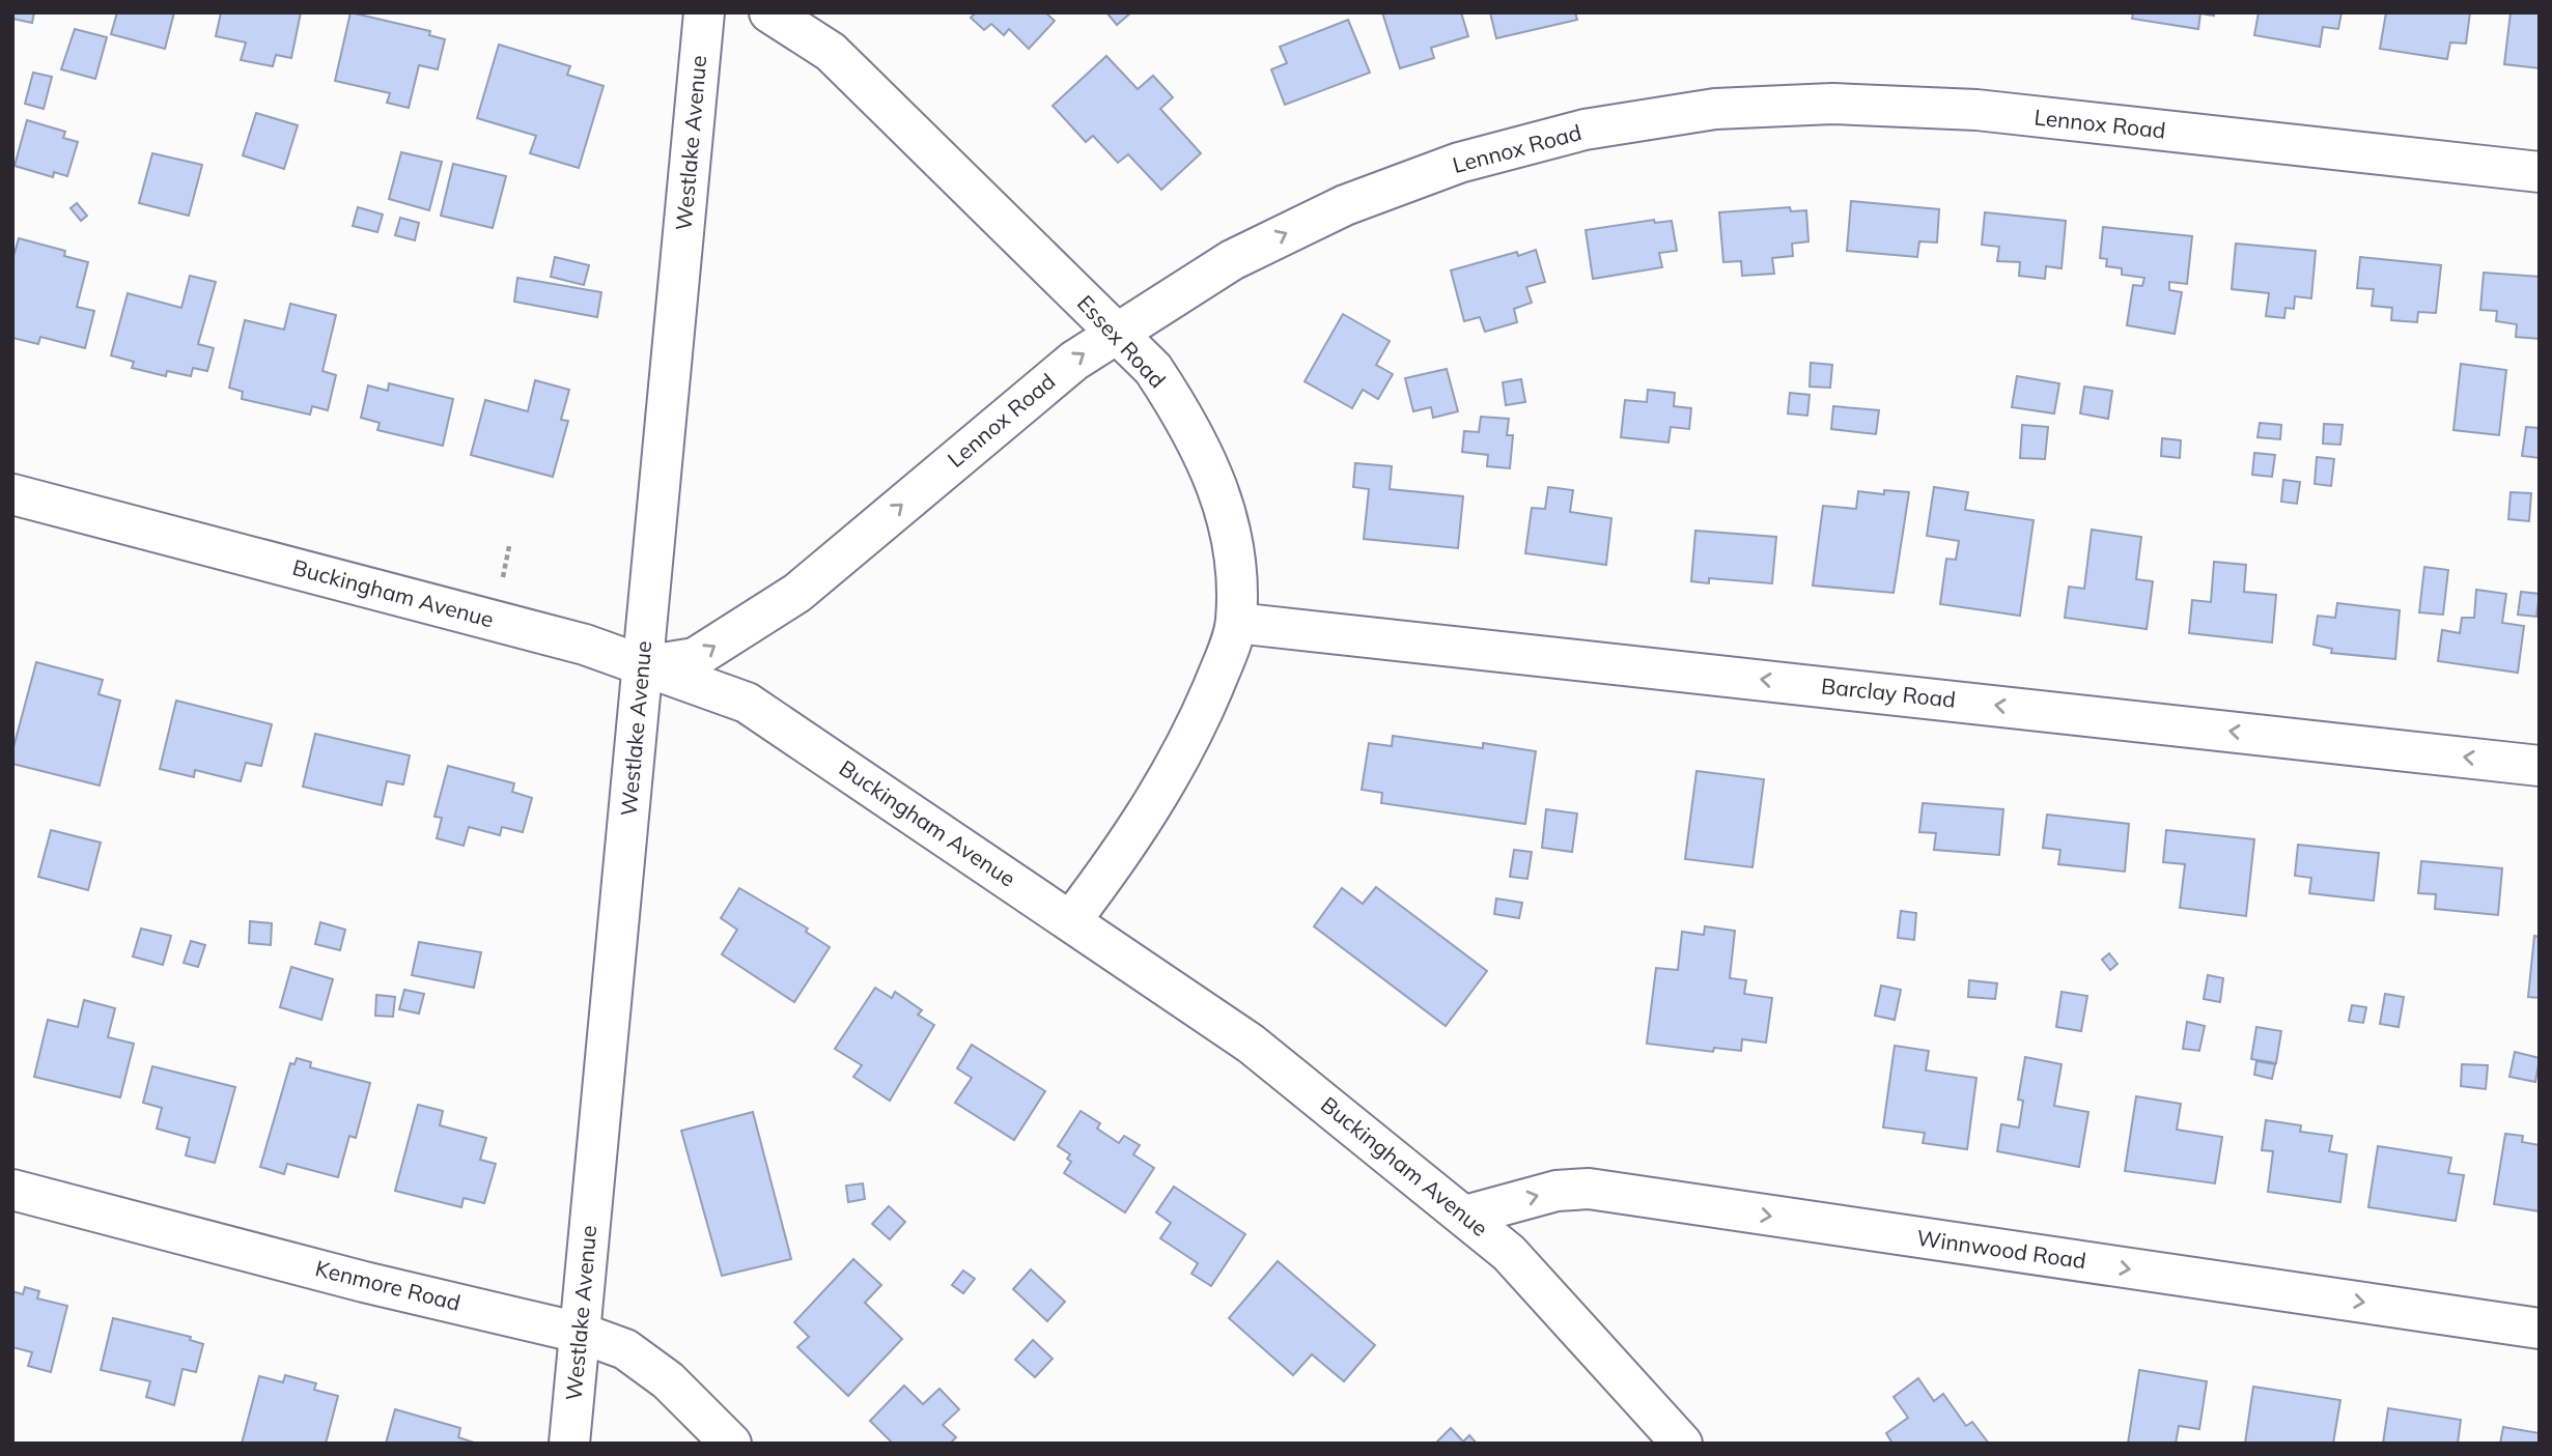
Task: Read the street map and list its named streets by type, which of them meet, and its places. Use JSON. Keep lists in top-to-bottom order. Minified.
{"streets":{"street":["Lennox Road","Westlake Avenue","Essex Road","Buckingham Avenue","Barclay Road","Winnwood Road","Kenmore Road"]},"crossings":[["Lennox Road","Westlake Avenue"],["Lennox Road","Essex Road"],["Lennox Road","Buckingham Avenue"],["Westlake Avenue","Buckingham Avenue"],["Westlake Avenue","Kenmore Road"],["Essex Road","Buckingham Avenue"],["Essex Road","Barclay Road"],["Buckingham Avenue","Winnwood Road"]],"one_way":["Lennox Road","Barclay Road","Winnwood Road"]}
